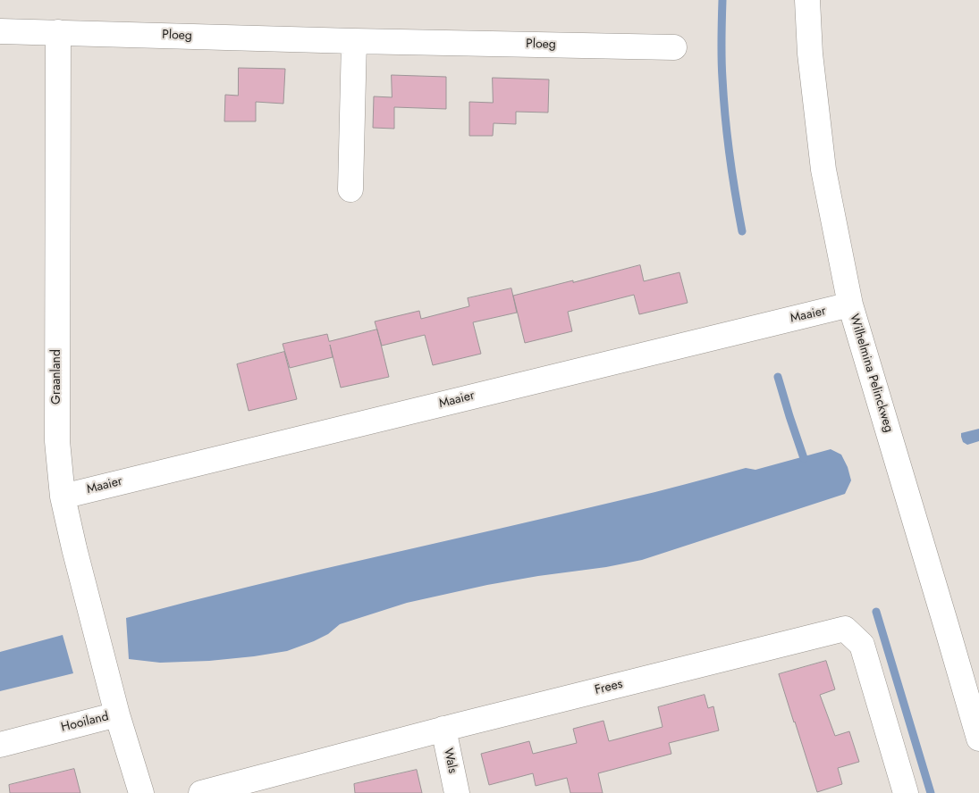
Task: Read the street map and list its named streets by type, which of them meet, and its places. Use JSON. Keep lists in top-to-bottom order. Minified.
{"streets":{"street":["Ploeg","Maaier","Wilhelmina Pelinckweg","Graanland","Frees","Hooiland","Wals"]},"crossings":[["Ploeg","Graanland"],["Maaier","Wilhelmina Pelinckweg"],["Maaier","Graanland"],["Graanland","Hooiland"],["Frees","Wals"]]}
